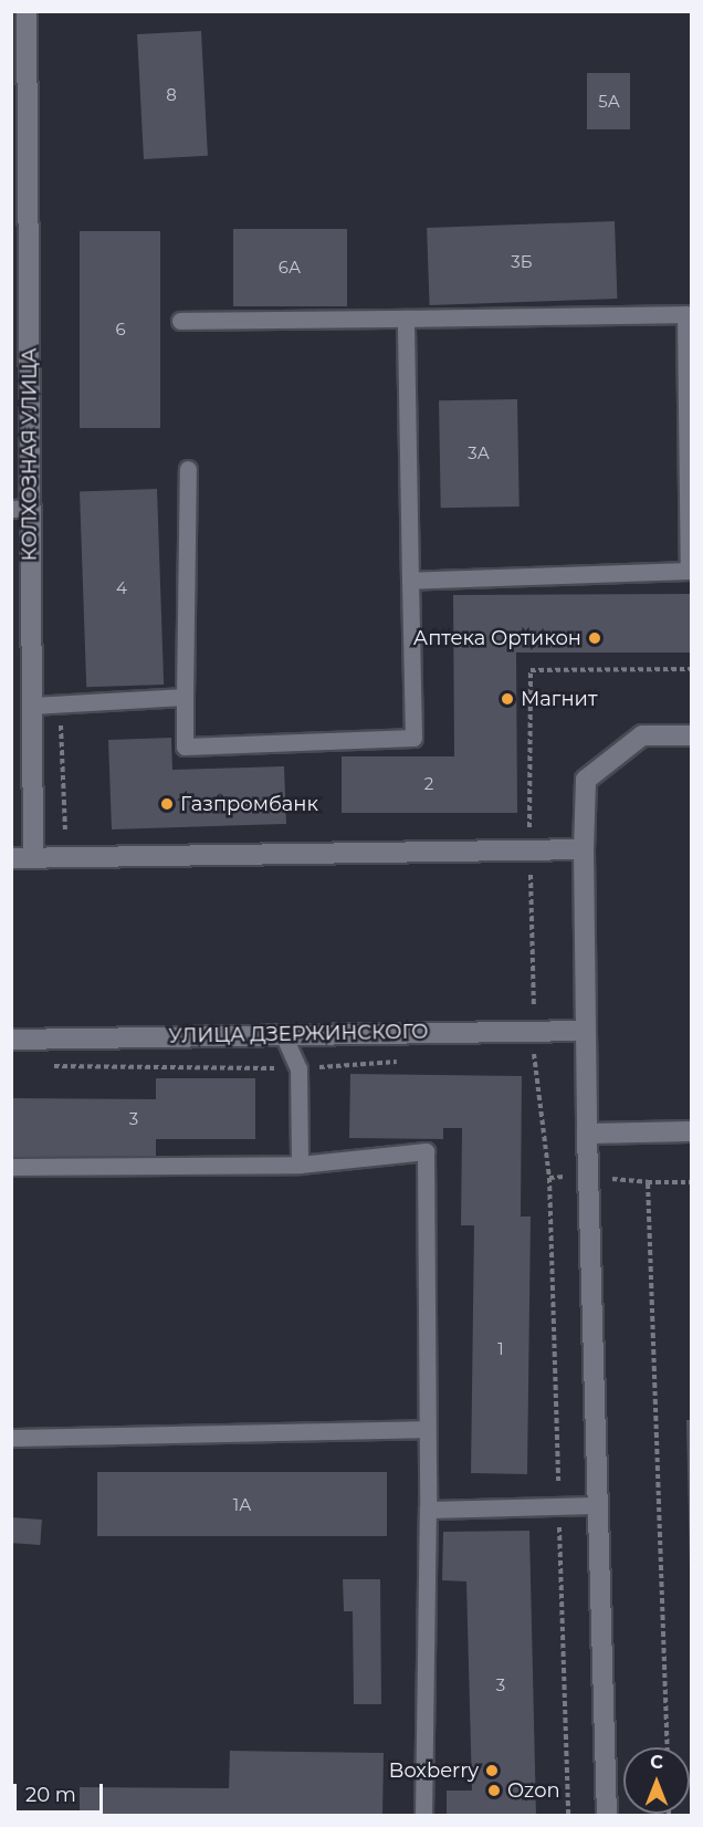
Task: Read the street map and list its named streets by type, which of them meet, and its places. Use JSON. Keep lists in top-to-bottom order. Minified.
{"streets":{"street":["КОЛХОЗНАЯ УЛИЦА","УЛИЦА ДЗЕРЖИНСКОГО"]},"places":["Аптека Ортикон","Магнит","Газпромбанк","Boxberry","Ozon"],"house_numbers":["8","5А","3Б","6А","6","3А","4","2","3","1","1А","3"],"scale_bar":"20 m","north":"top"}
